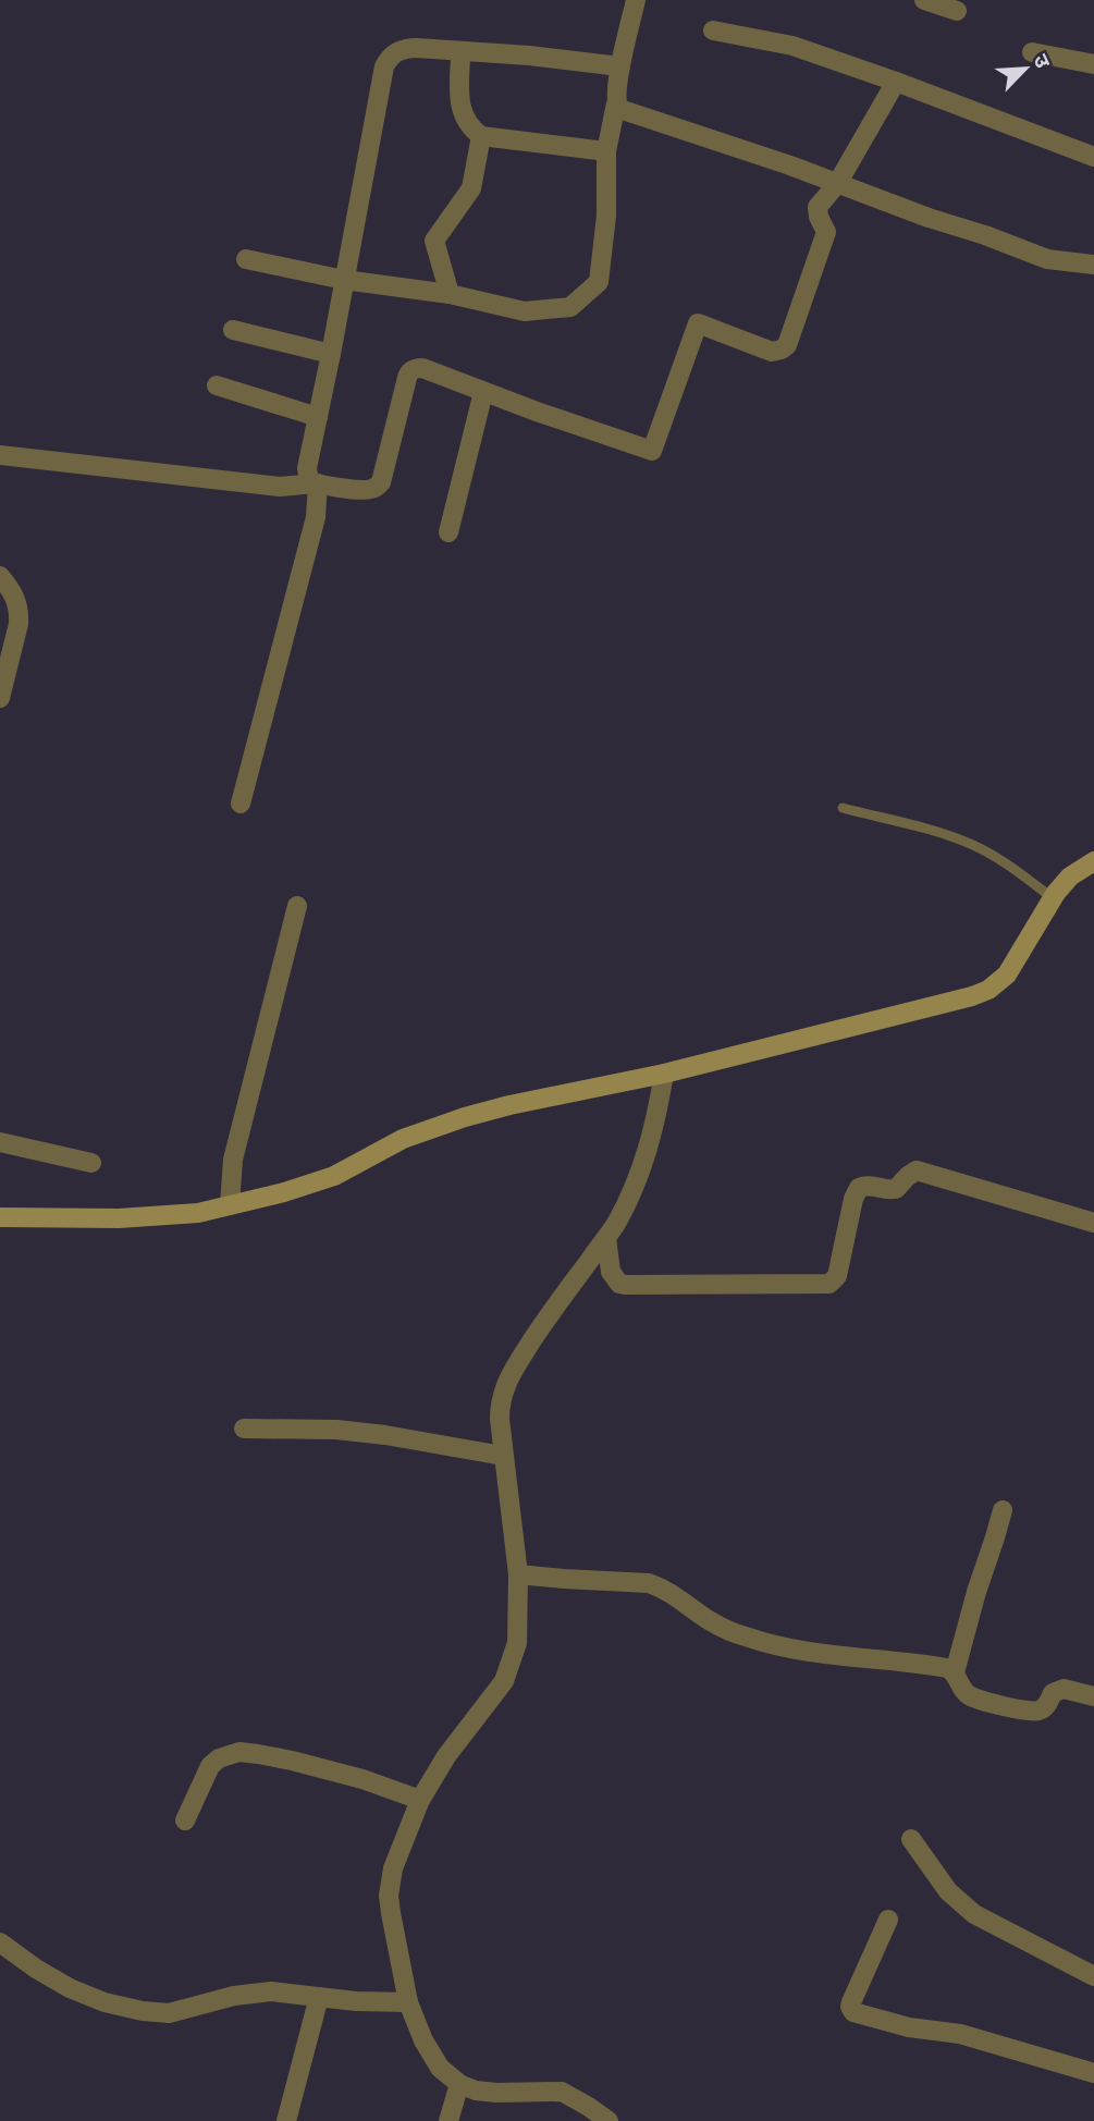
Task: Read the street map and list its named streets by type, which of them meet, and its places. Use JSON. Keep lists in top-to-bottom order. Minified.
{"north":"top right"}
